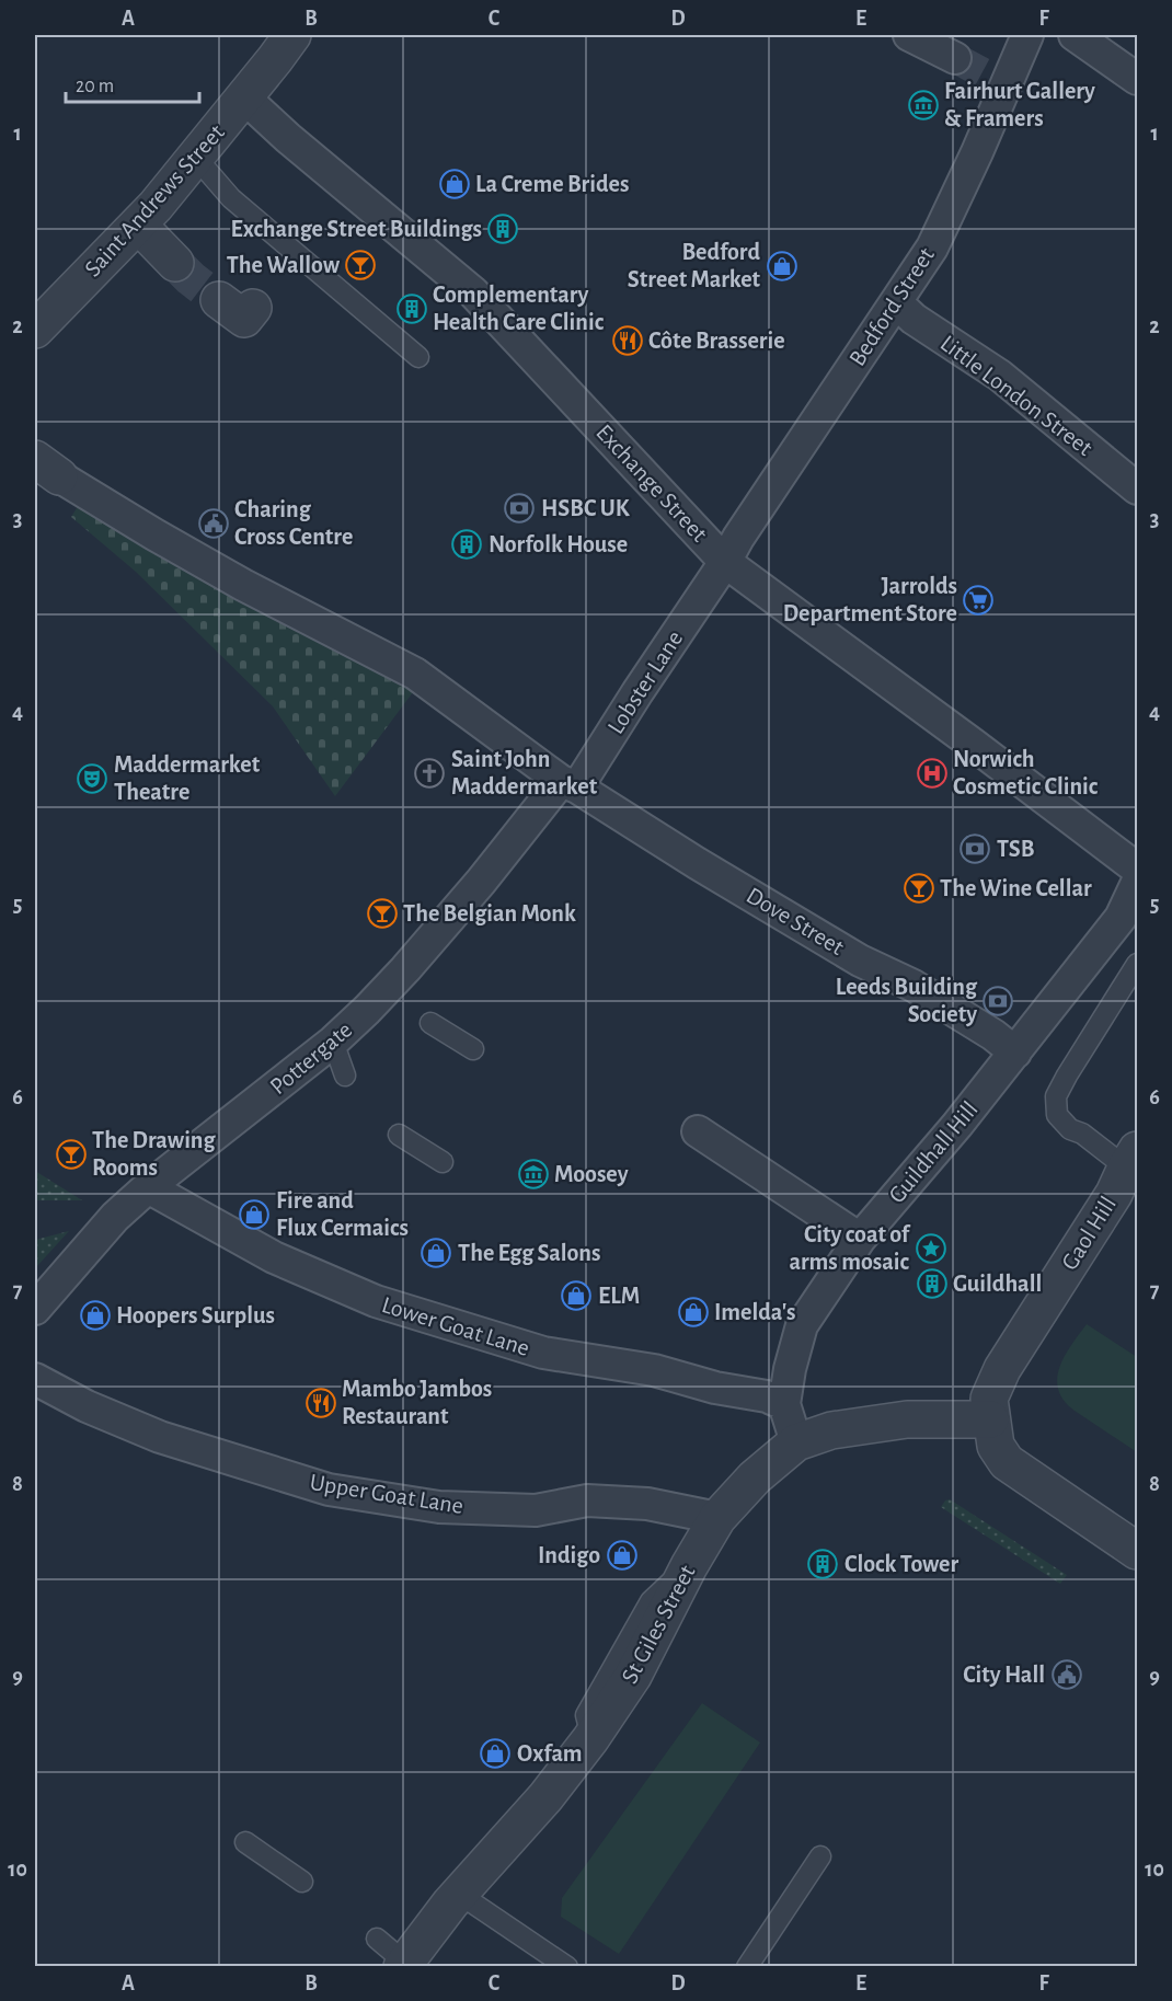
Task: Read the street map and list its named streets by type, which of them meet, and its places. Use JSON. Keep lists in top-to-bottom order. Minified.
{"streets":{"street":["Saint Andrews Street","Bedford Street","Little London Street","Exchange Street","Lobster Lane","Dove Street","Pottergate","Guildhall Hill","Gaol Hill","Lower Goat Lane","Upper Goat Lane","St Giles Street"]},"crossings":[["Saint Andrews Street","Exchange Street"],["Bedford Street","Little London Street"],["Bedford Street","Exchange Street"],["Bedford Street","Lobster Lane"],["Exchange Street","Lobster Lane"],["Lobster Lane","Dove Street"],["Lobster Lane","Pottergate"],["Dove Street","Pottergate"],["Dove Street","Guildhall Hill"],["Pottergate","Lower Goat Lane"],["Guildhall Hill","Lower Goat Lane"],["Guildhall Hill","St Giles Street"],["Gaol Hill","St Giles Street"],["Upper Goat Lane","St Giles Street"]],"places":{"museum":["Fairhurt Gallery & Framers","Moosey"],"shop":["La Creme Brides","Bedford Street Market","Fire and Flux Cermaics","The Egg Salons","ELM","Imelda's","Hoopers Surplus","Indigo","Oxfam"],"building":["Exchange Street Buildings","Complementary Health Care Clinic","Norfolk House","Guildhall","Clock Tower"],"bar":["The Wallow","The Wine Cellar","The Belgian Monk","The Drawing Rooms"],"restaurant":["Côte Brasserie","Mambo Jambos Restaurant"],"bank":["HSBC UK","TSB","Leeds Building Society"],"public building":["Charing Cross Centre","City Hall"],"supermarket":["Jarrolds Department Store"],"church":["Saint John Maddermarket"],"hospital":["Norwich Cosmetic Clinic"],"theatre":["Maddermarket Theatre"],"place":["City coat of arms mosaic"]},"scale_bar":"20 m","grid":{"columns":["A","B","C","D","E","F"],"rows":["1","2","3","4","5","6","7","8","9","10"]}}
